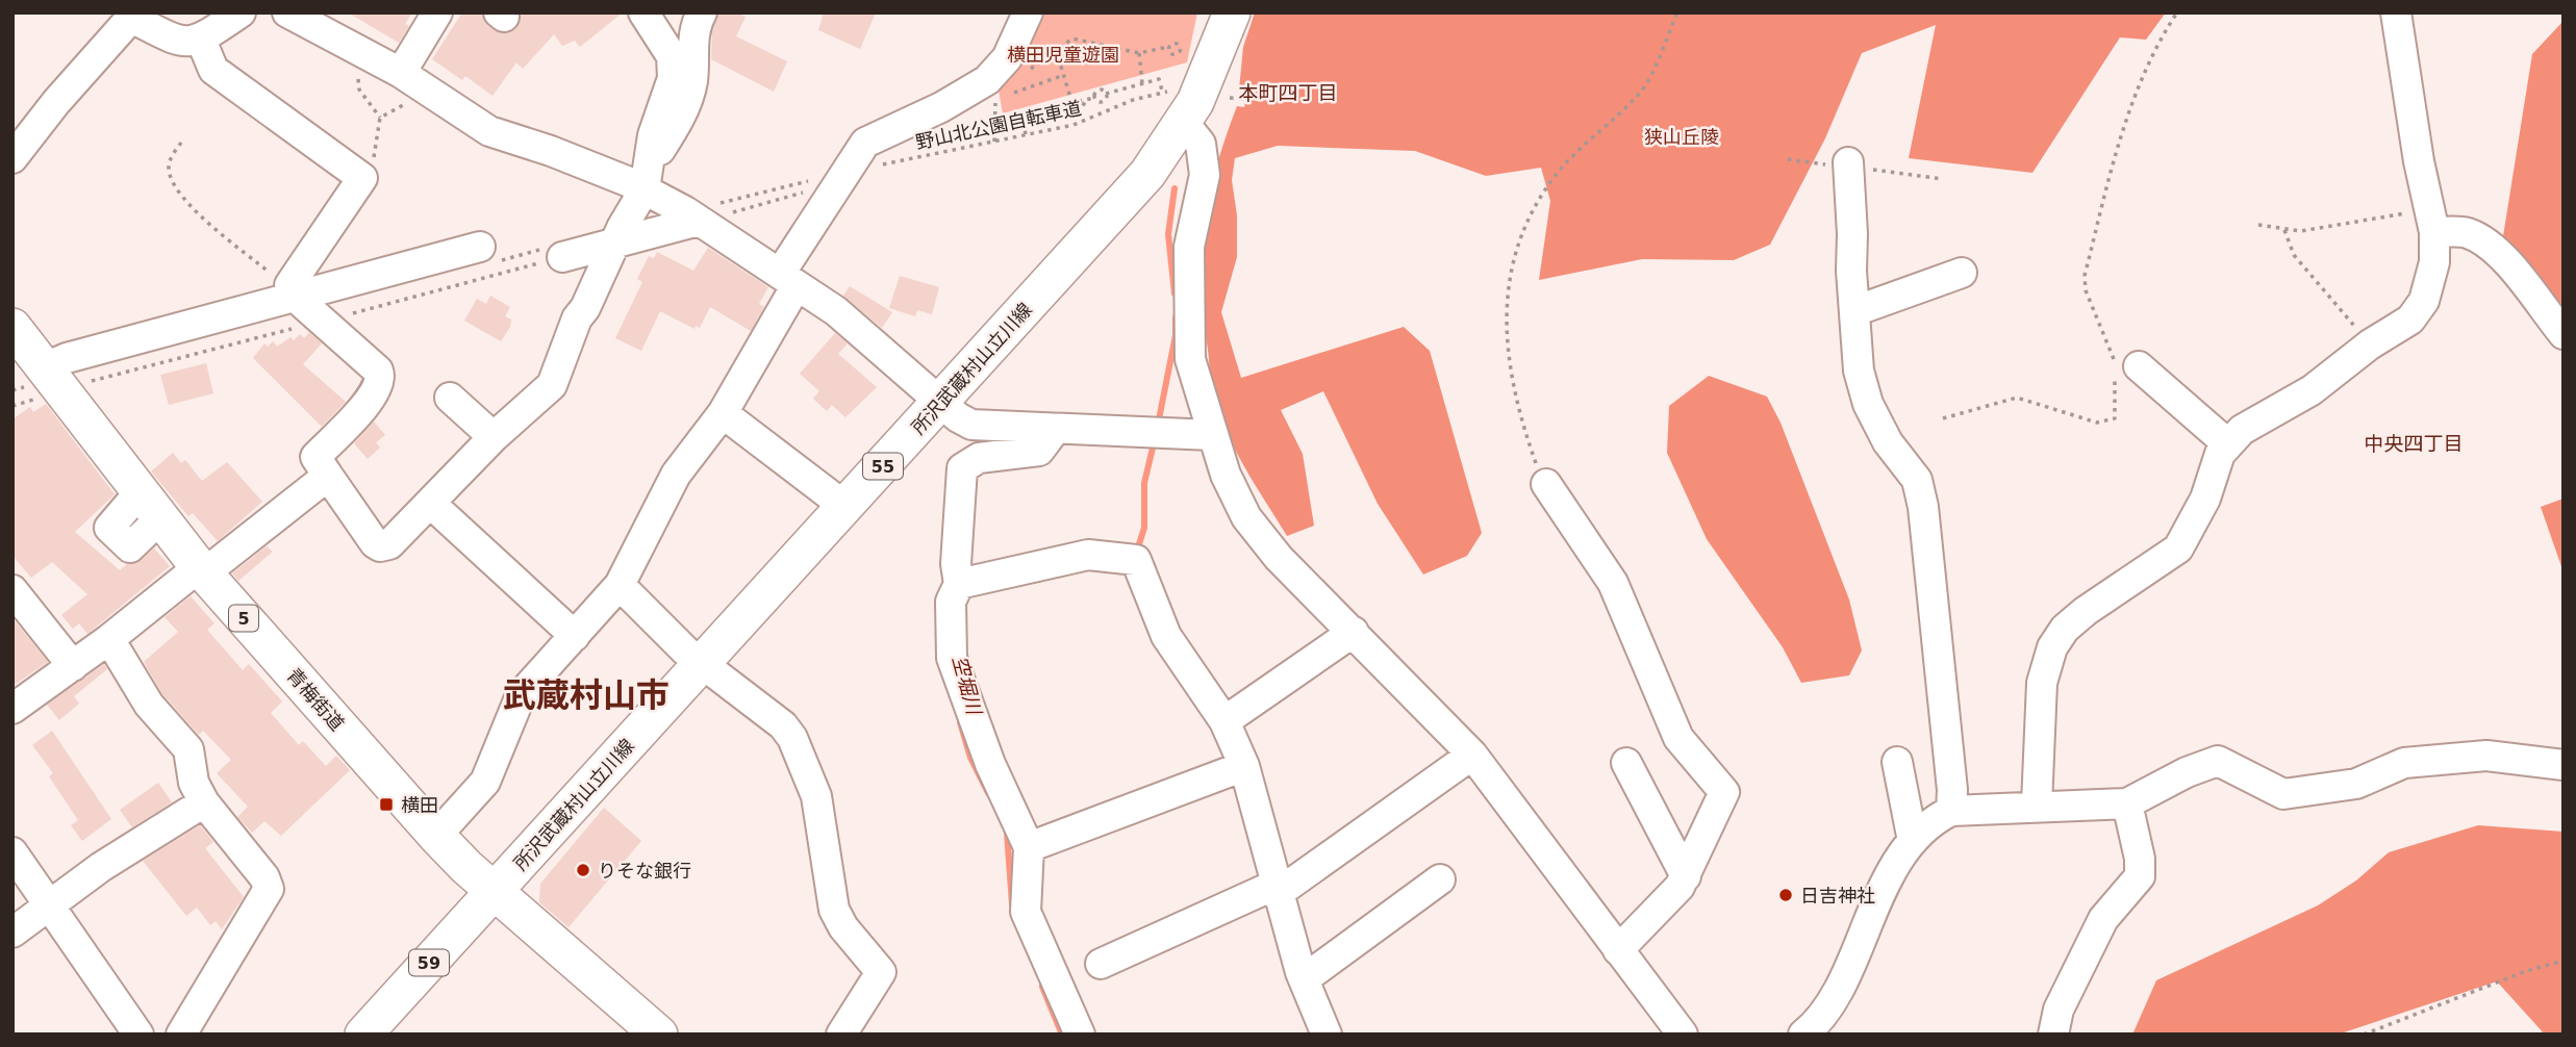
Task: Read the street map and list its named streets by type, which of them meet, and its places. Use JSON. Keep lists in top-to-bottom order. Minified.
{"streets":{"main road":["所沢武蔵村山立川線","55","5","青梅街道","59"],"path":["野山北公園自転車道"]},"crossings":[["野山北公園自転車道","所沢武蔵村山立川線"],["所沢武蔵村山立川線","青梅街道"],["所沢武蔵村山立川線","59"],["青梅街道","59"]],"districts":["本町四丁目","中央四丁目","武蔵村山市"],"water":["空堀川"],"parks":["横田児童遊園","狭山丘陵"],"places":{"transit":["横田"],"other":["りそな銀行","日吉神社"]}}
